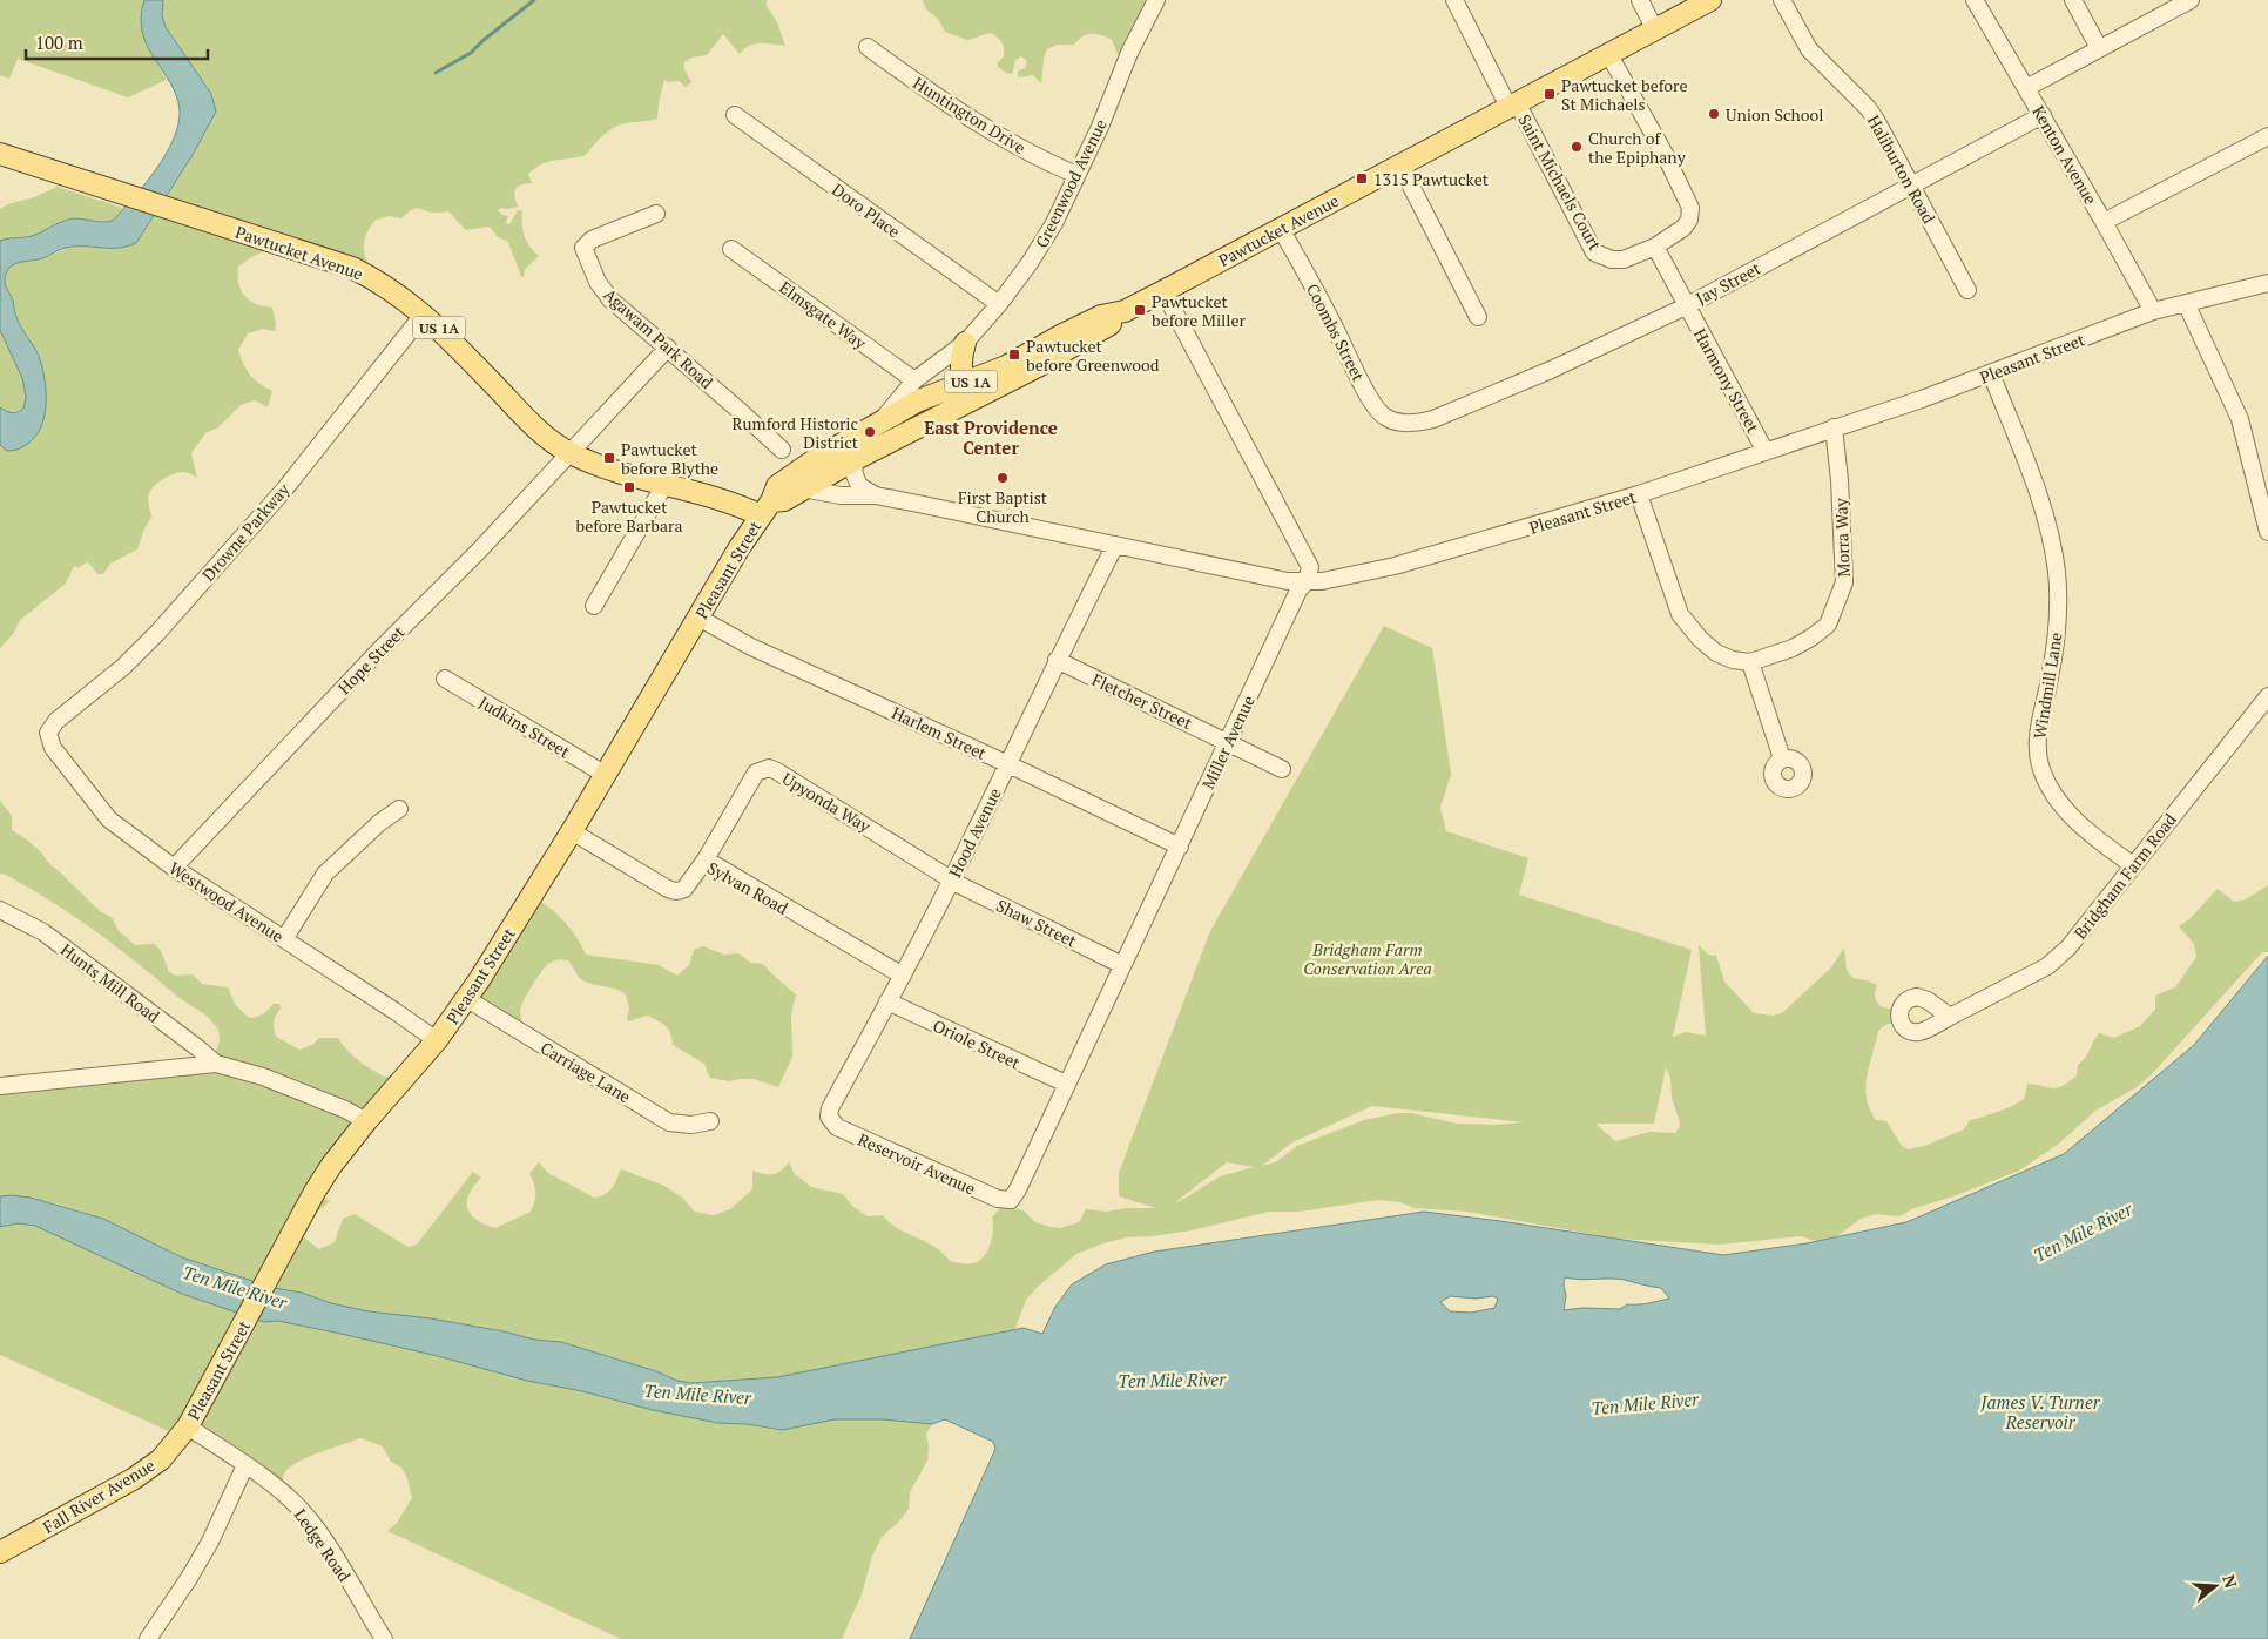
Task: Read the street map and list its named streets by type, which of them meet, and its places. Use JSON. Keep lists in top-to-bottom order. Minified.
{"streets":{"main road":["Pawtucket Avenue","US 1A","Pleasant Street","Fall River Avenue"],"street":["Huntington Drive","Kenton Avenue","Haliburton Road","Saint Michaels Court","Greenwood Avenue","Doro Place","Jay Street","Elmsgate Way","Coombs Street","Agawam Park Road","Harmony Street","Drowne Parkway","Morra Way","Hope Street","Windmill Lane","Fletcher Street","Judkins Street","Harlem Street","Miller Avenue","Upyonda Way","Hood Avenue","Bridgham Farm Road","Sylvan Road","Westwood Avenue","Shaw Street","Hunts Mill Road","Oriole Street","Carriage Lane","Reservoir Avenue","Ledge Road"]},"crossings":[["Huntington Drive","Greenwood Avenue"],["Kenton Avenue","Jay Street"],["Kenton Avenue","Pleasant Street"],["Haliburton Road","Jay Street"],["Saint Michaels Court","Pawtucket Avenue"],["Saint Michaels Court","Harmony Street"],["Greenwood Avenue","Doro Place"],["Greenwood Avenue","Pawtucket Avenue"],["Greenwood Avenue","Elmsgate Way"],["Pawtucket Avenue","Coombs Street"],["Pawtucket Avenue","Pleasant Street"],["Pawtucket Avenue","Drowne Parkway"],["Pawtucket Avenue","Hope Street"],["Jay Street","Coombs Street"],["Jay Street","Harmony Street"],["Agawam Park Road","Hope Street"],["Pleasant Street","Harmony Street"],["Pleasant Street","Morra Way"],["Pleasant Street","Windmill Lane"],["Pleasant Street","Judkins Street"],["Pleasant Street","Harlem Street"],["Pleasant Street","Miller Avenue"],["Pleasant Street","Hood Avenue"],["Pleasant Street","Sylvan Road"],["Pleasant Street","Westwood Avenue"],["Pleasant Street","Hunts Mill Road"],["Pleasant Street","Carriage Lane"],["Pleasant Street","Fall River Avenue"],["Pleasant Street","Ledge Road"],["Drowne Parkway","Westwood Avenue"],["Hope Street","Westwood Avenue"],["Windmill Lane","Bridgham Farm Road"],["Fletcher Street","Miller Avenue"],["Fletcher Street","Hood Avenue"],["Harlem Street","Miller Avenue"],["Harlem Street","Hood Avenue"],["Miller Avenue","Shaw Street"],["Miller Avenue","Oriole Street"],["Miller Avenue","Reservoir Avenue"],["Upyonda Way","Hood Avenue"],["Upyonda Way","Sylvan Road"],["Upyonda Way","Shaw Street"],["Hood Avenue","Sylvan Road"],["Hood Avenue","Shaw Street"],["Hood Avenue","Oriole Street"],["Hood Avenue","Reservoir Avenue"],["Fall River Avenue","Ledge Road"]],"districts":["East Providence Center"],"water":["Ten Mile River","James V. Turner Reservoir"],"parks":["Bridgham Farm Conservation Area"],"places":{"transit":["Pawtucket before St Michaels","1315 Pawtucket","Pawtucket before Miller","Pawtucket before Greenwood","Pawtucket before Blythe","Pawtucket before Barbara"],"other":["Union School","Church of the Epiphany","Rumford Historic District","First Baptist Church"]},"scale_bar":"100 m","north":"right"}
